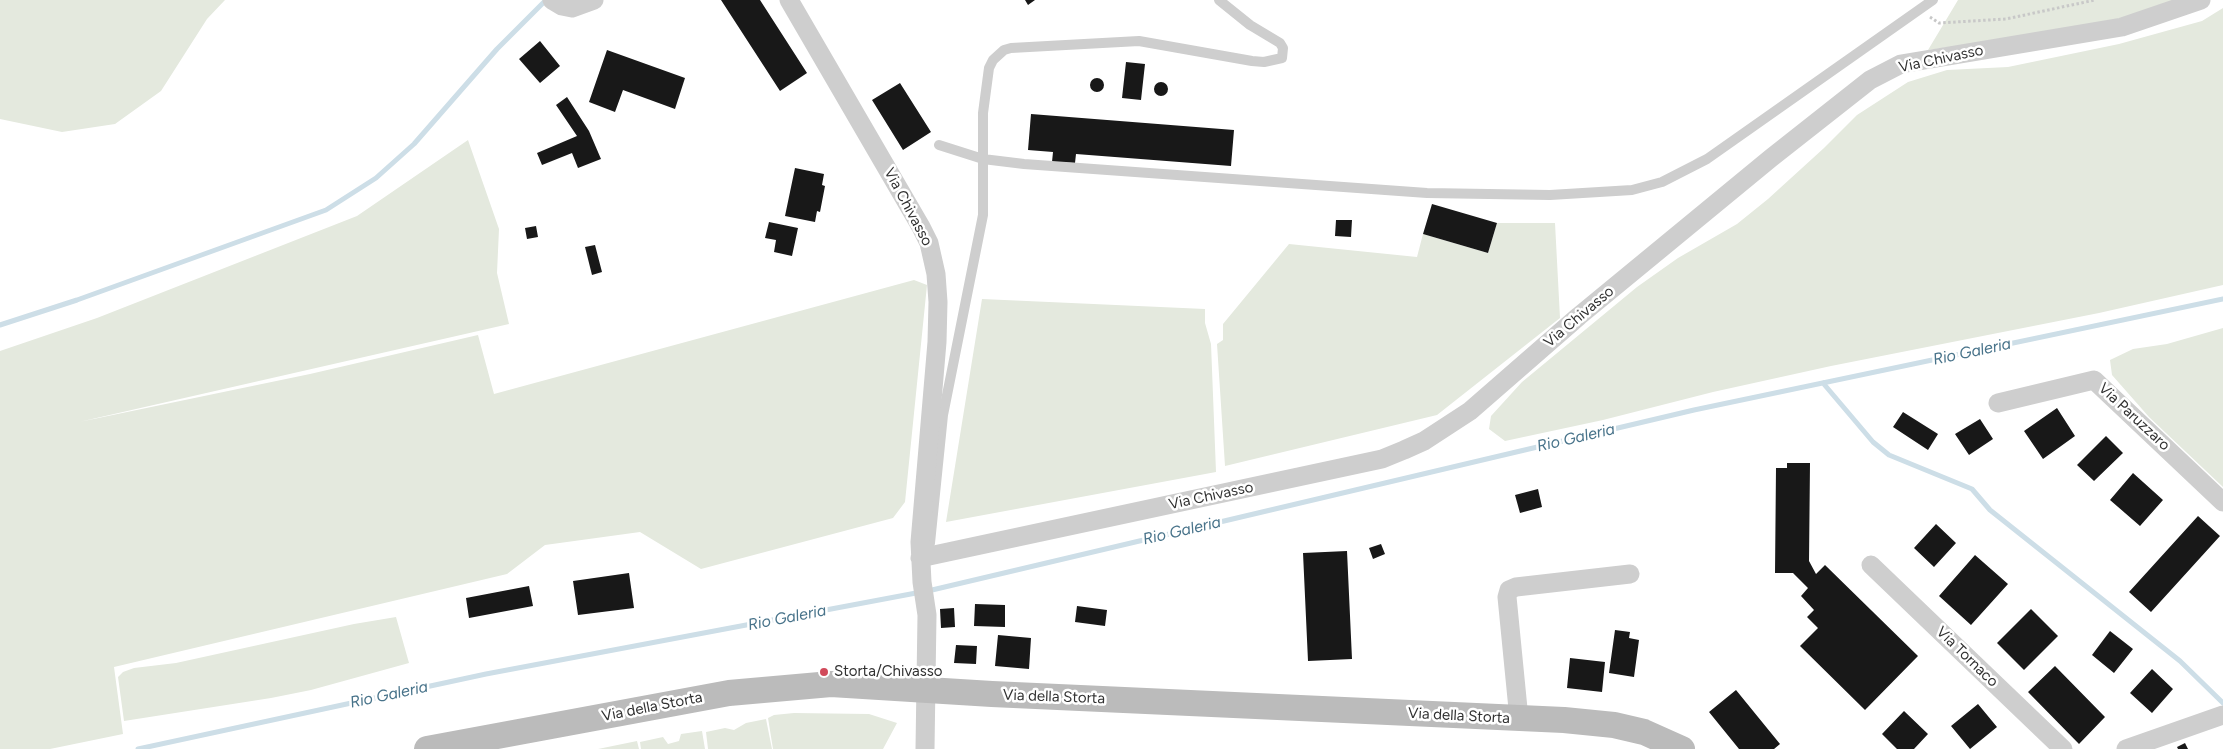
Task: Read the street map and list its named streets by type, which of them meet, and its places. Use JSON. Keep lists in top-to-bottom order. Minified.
{"streets":{"main road":["Via della Storta"],"street":["Via Chivasso","Via Paruzzaro","Via Tornaco"]},"crossings":[["Via Chivasso","Via della Storta"]],"water":["Rio Galeria"],"places":["Storta/Chivasso"]}
